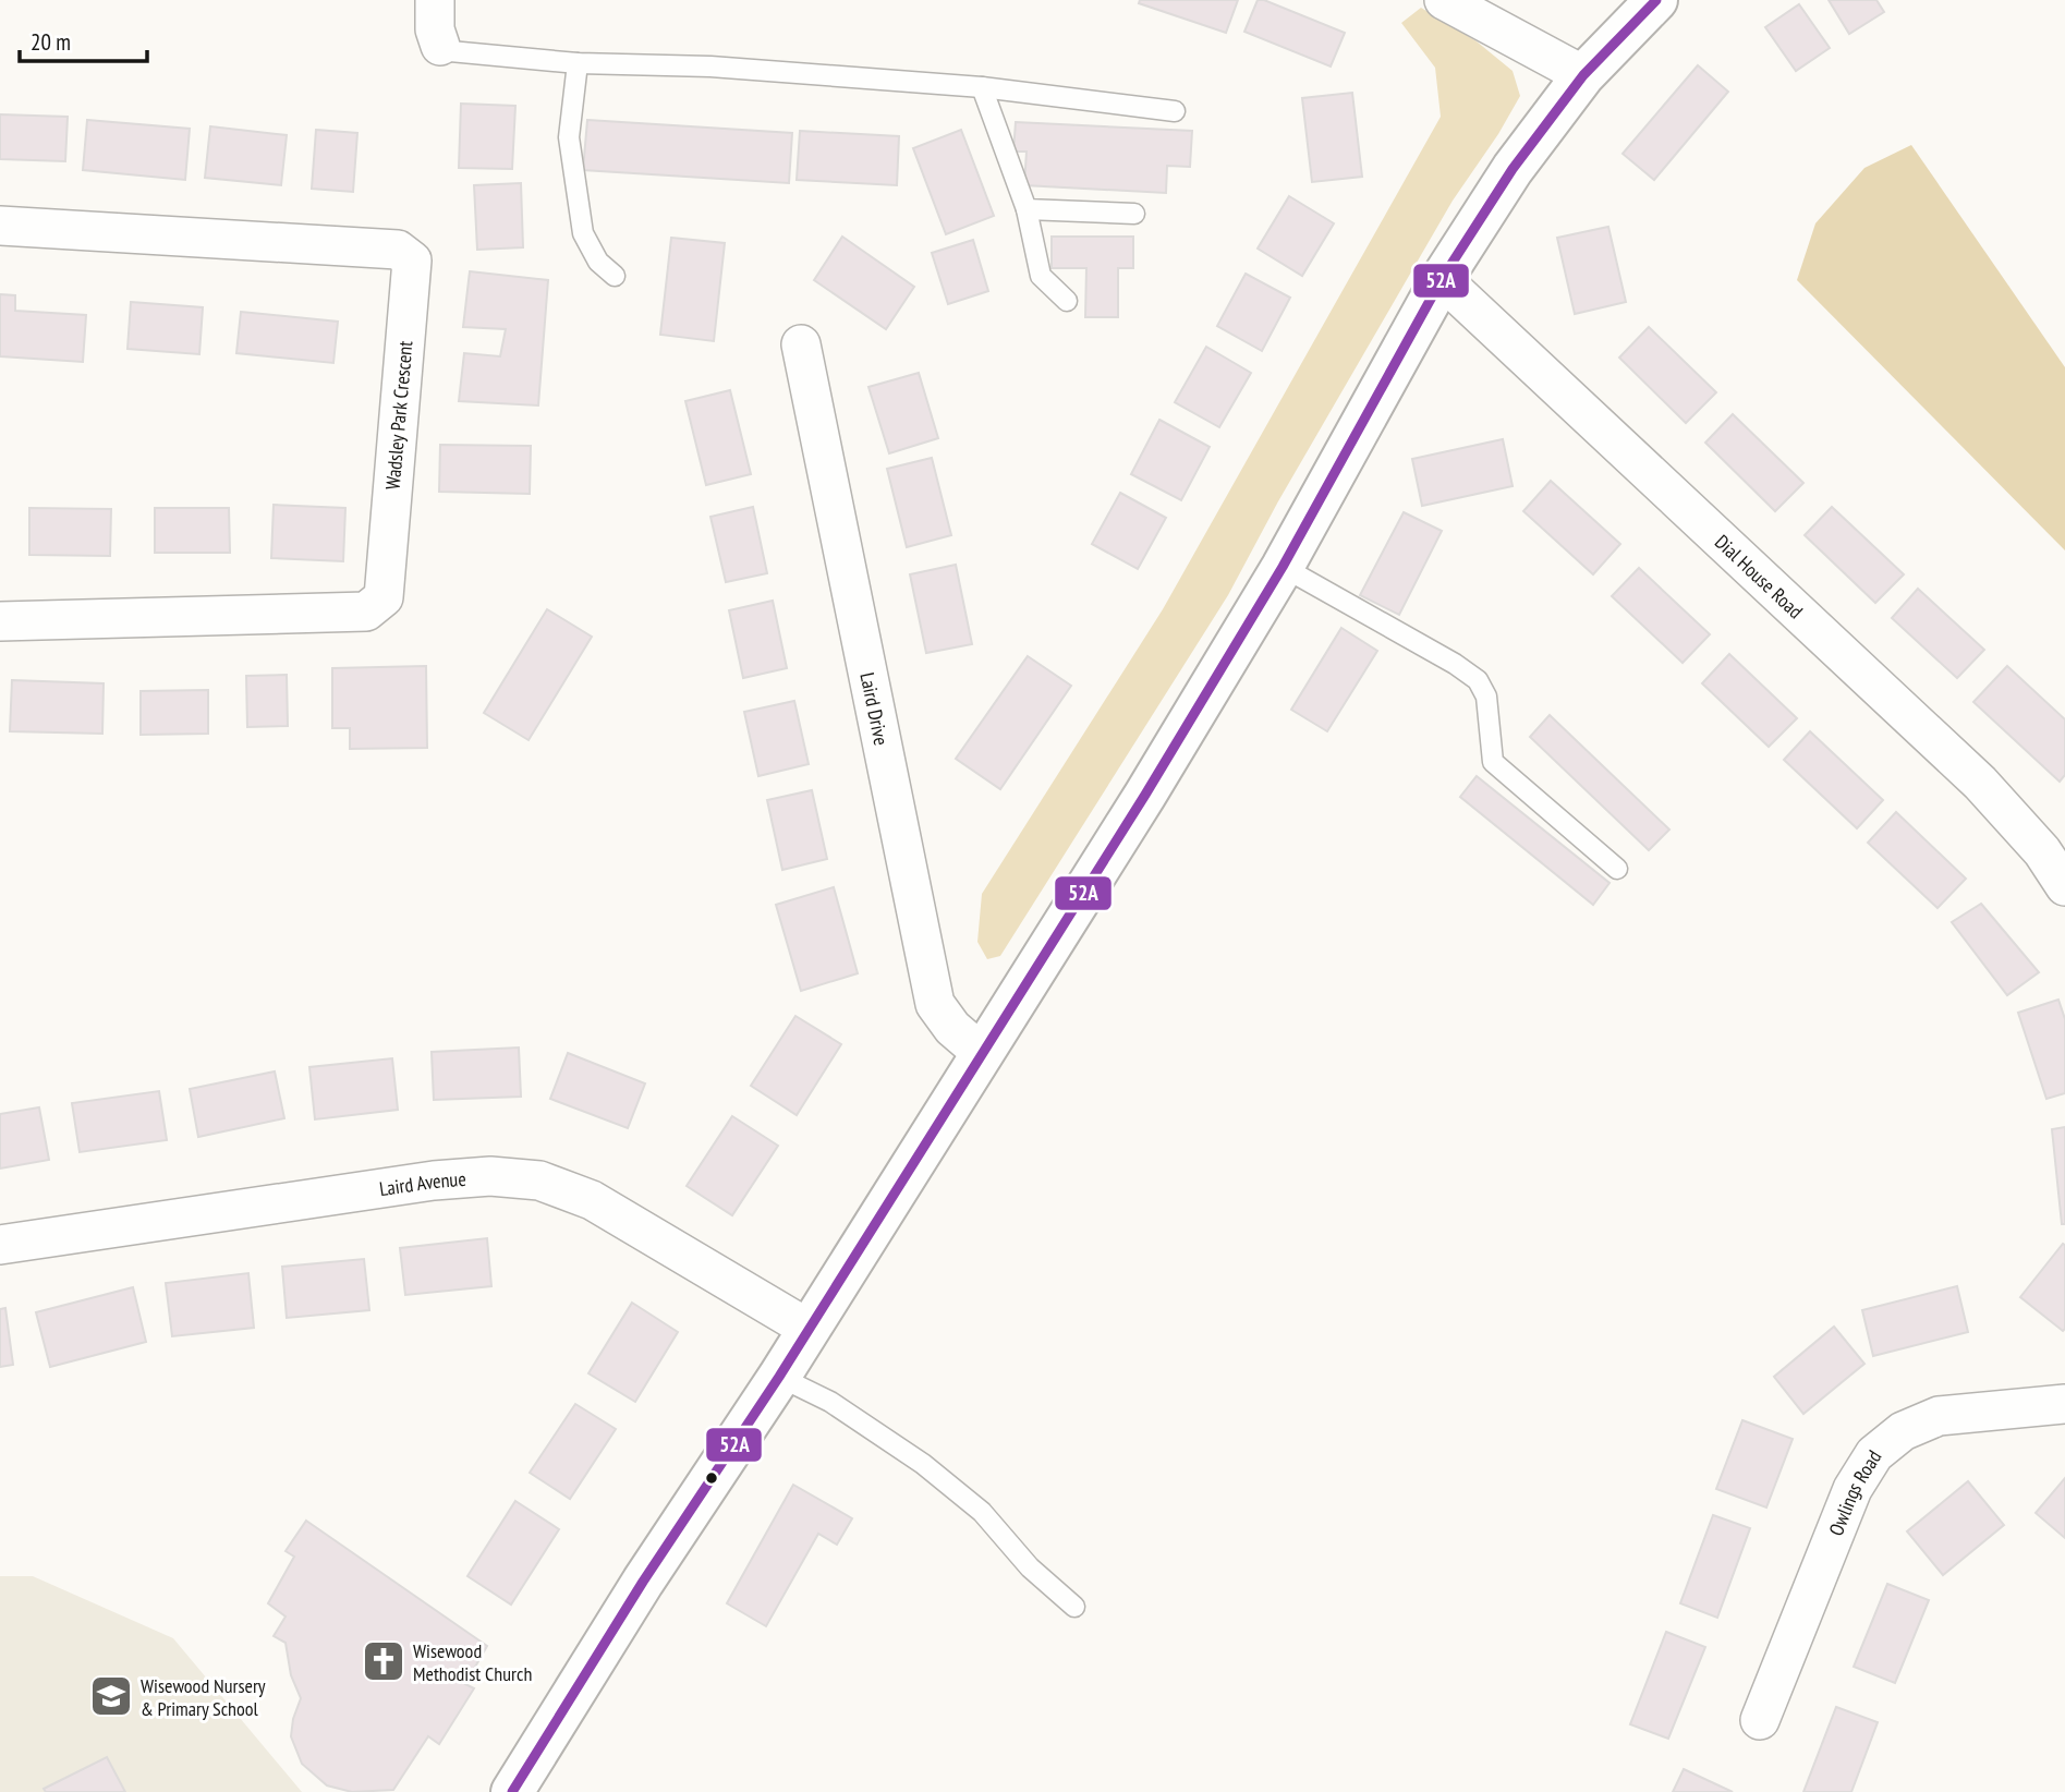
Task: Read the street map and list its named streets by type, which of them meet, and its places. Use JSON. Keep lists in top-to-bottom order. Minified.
{"streets":{"street":["Wadsley Park Crescent","Dial House Road","Laird Drive","Laird Avenue","Owlings Road"]},"places":{"church":["Wisewood Methodist Church"],"school or university":["Wisewood Nursery & Primary School"]},"lines":["transit line 52A"],"scale_bar":"20 m"}
